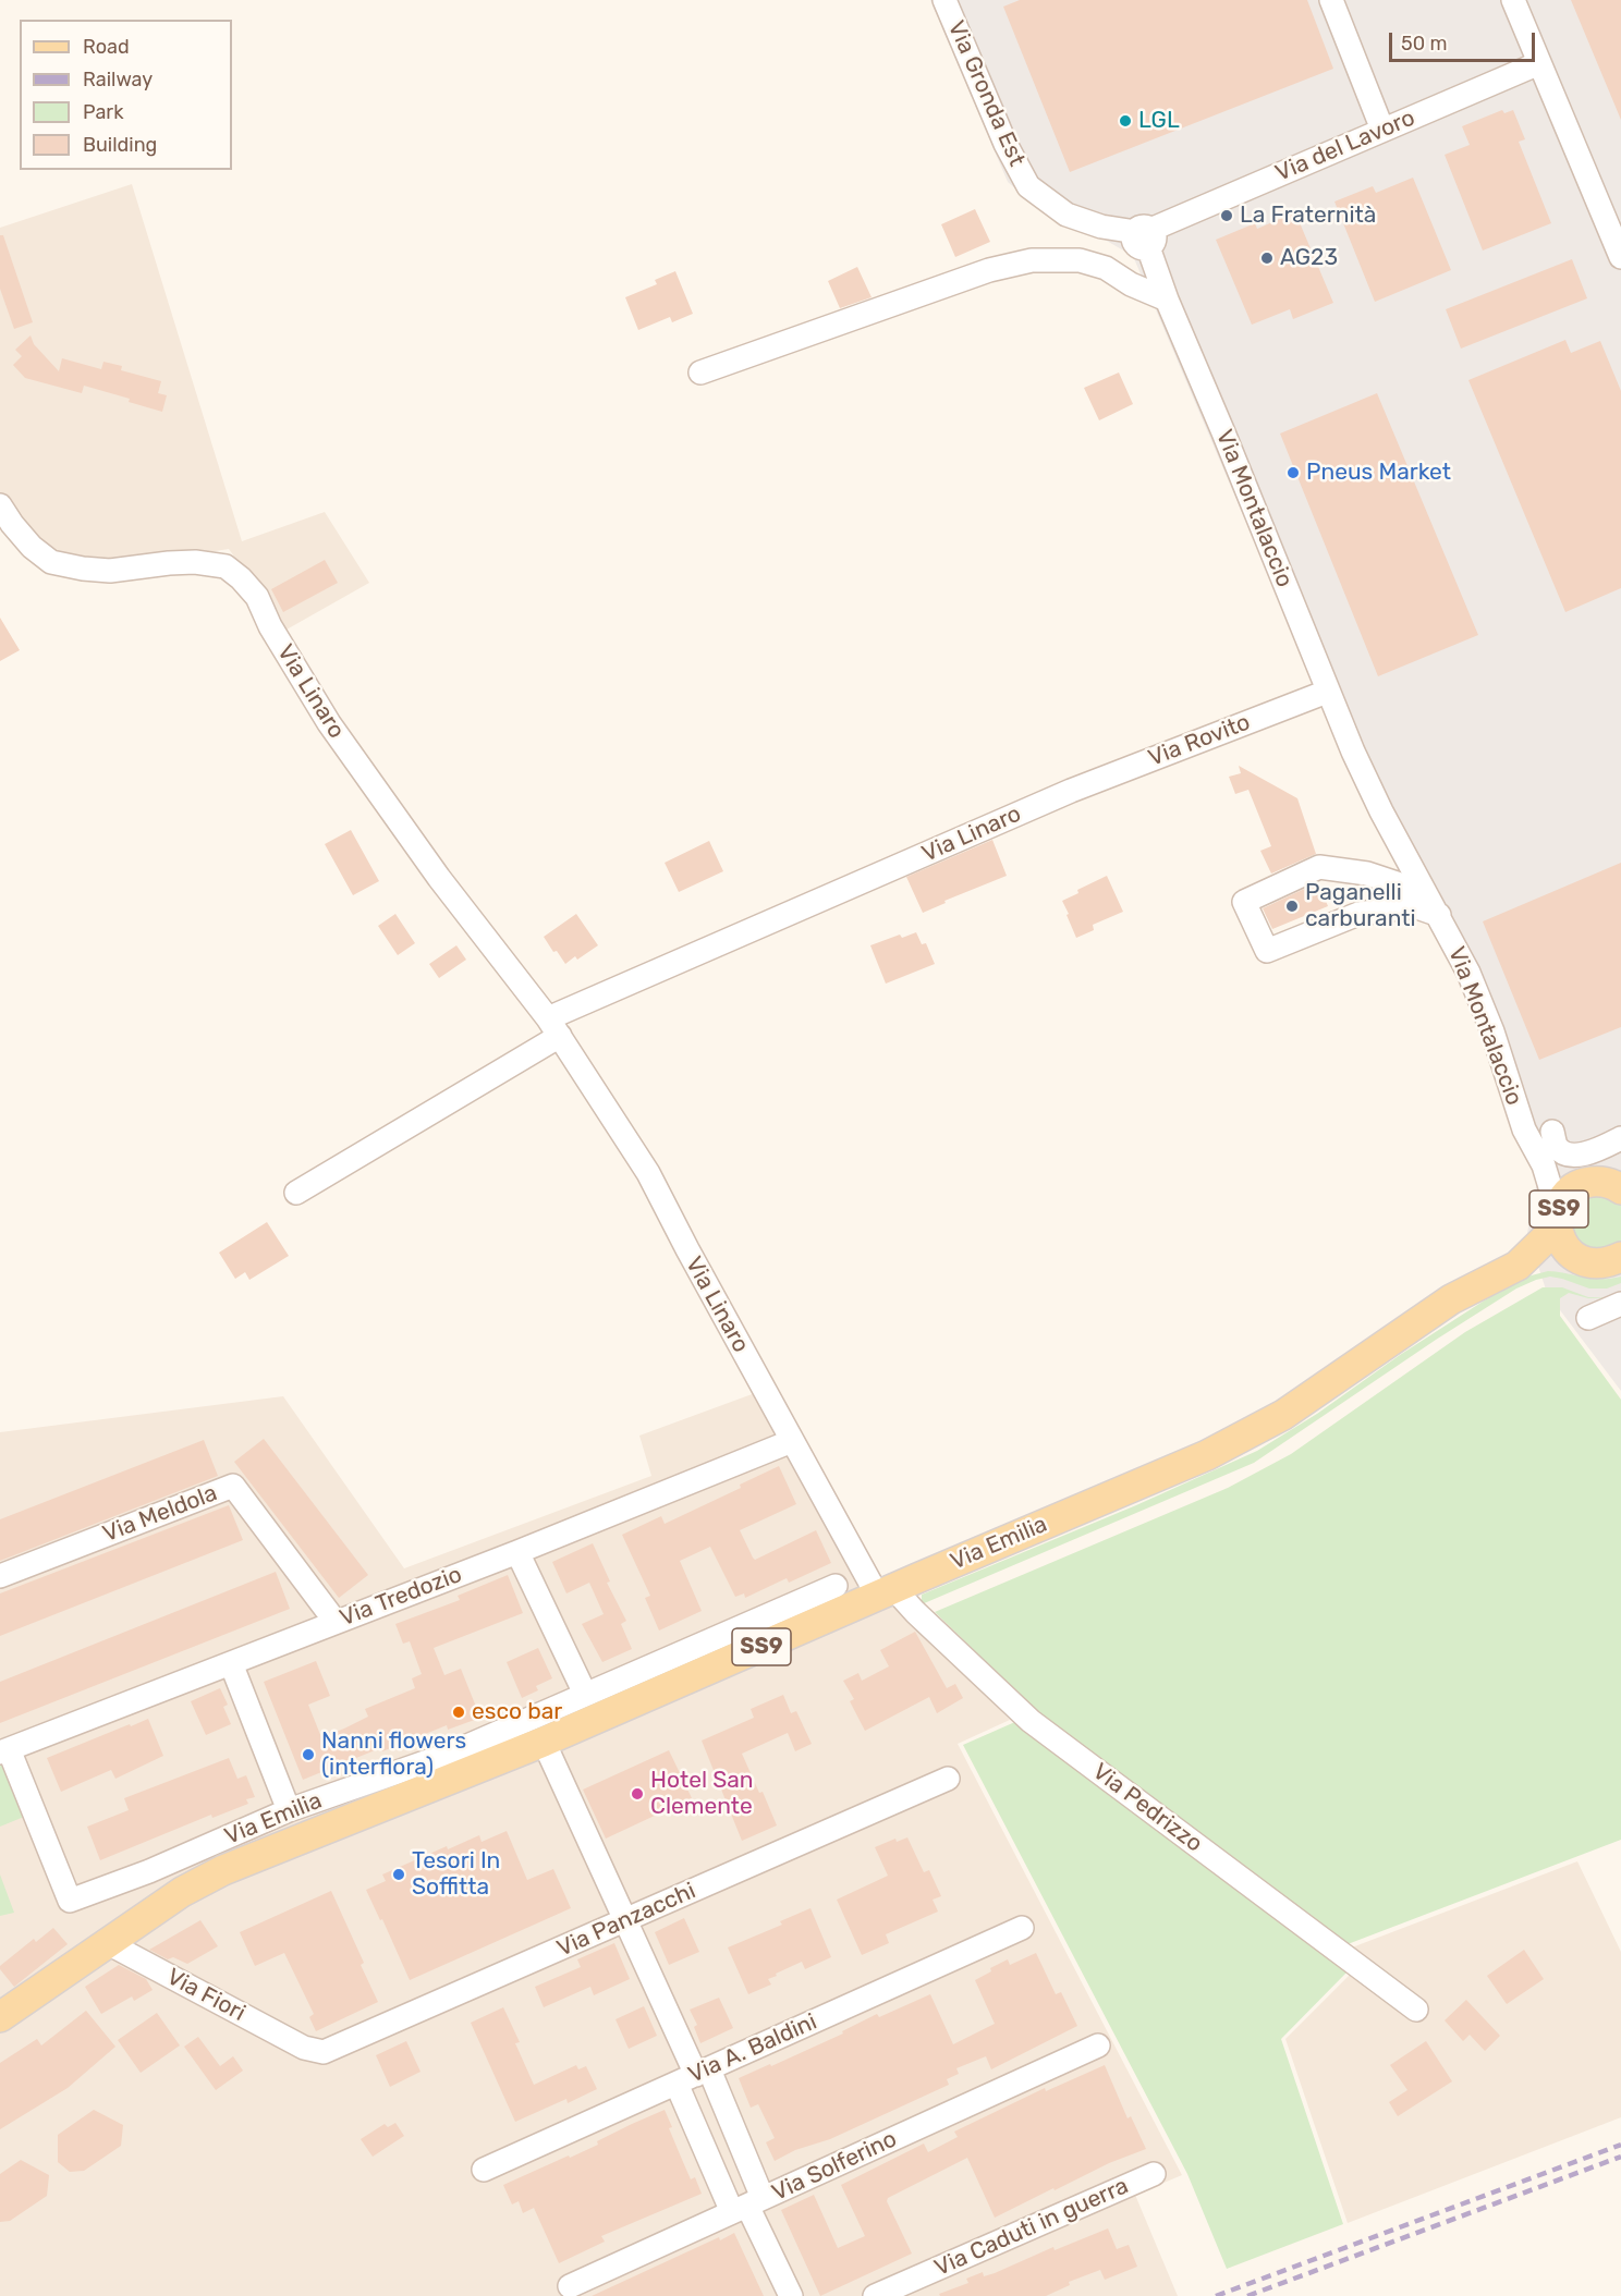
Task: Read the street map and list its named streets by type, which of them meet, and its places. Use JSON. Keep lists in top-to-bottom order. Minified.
{"streets":{"main road":["SS9","Via Emilia"],"street":["Via Gronda Est","Via del Lavoro","Via Montalaccio","Via Linaro","Via Rovito","Via Meldola","Via Tredozio","Via Pedrizzo","Via Panzacchi","Via Fiori","Via A. Baldini","Via Solferino","Via Caduti in guerra"]},"crossings":[["Via Gronda Est","Via del Lavoro"],["Via Montalaccio","Via Rovito"],["Via Montalaccio","SS9"],["Via Montalaccio","Via Emilia"],["Via Linaro","Via Rovito"],["Via Linaro","Via Emilia"],["Via Linaro","Via Tredozio"],["Via Linaro","Via Pedrizzo"],["SS9","Via Emilia"],["Via Meldola","Via Tredozio"],["Via Emilia","Via Tredozio"],["Via Emilia","Via Pedrizzo"],["Via Emilia","Via Fiori"],["Via Panzacchi","Via Fiori"]],"places":["LGL","La Fraternità","AG23","Pneus Market","Paganelli carburanti","esco bar","Nanni flowers (interflora)","Hotel San Clemente","Tesori In Soffitta"],"legend":["Road","Railway","Park","Building"],"scale_bar":"50 m"}
